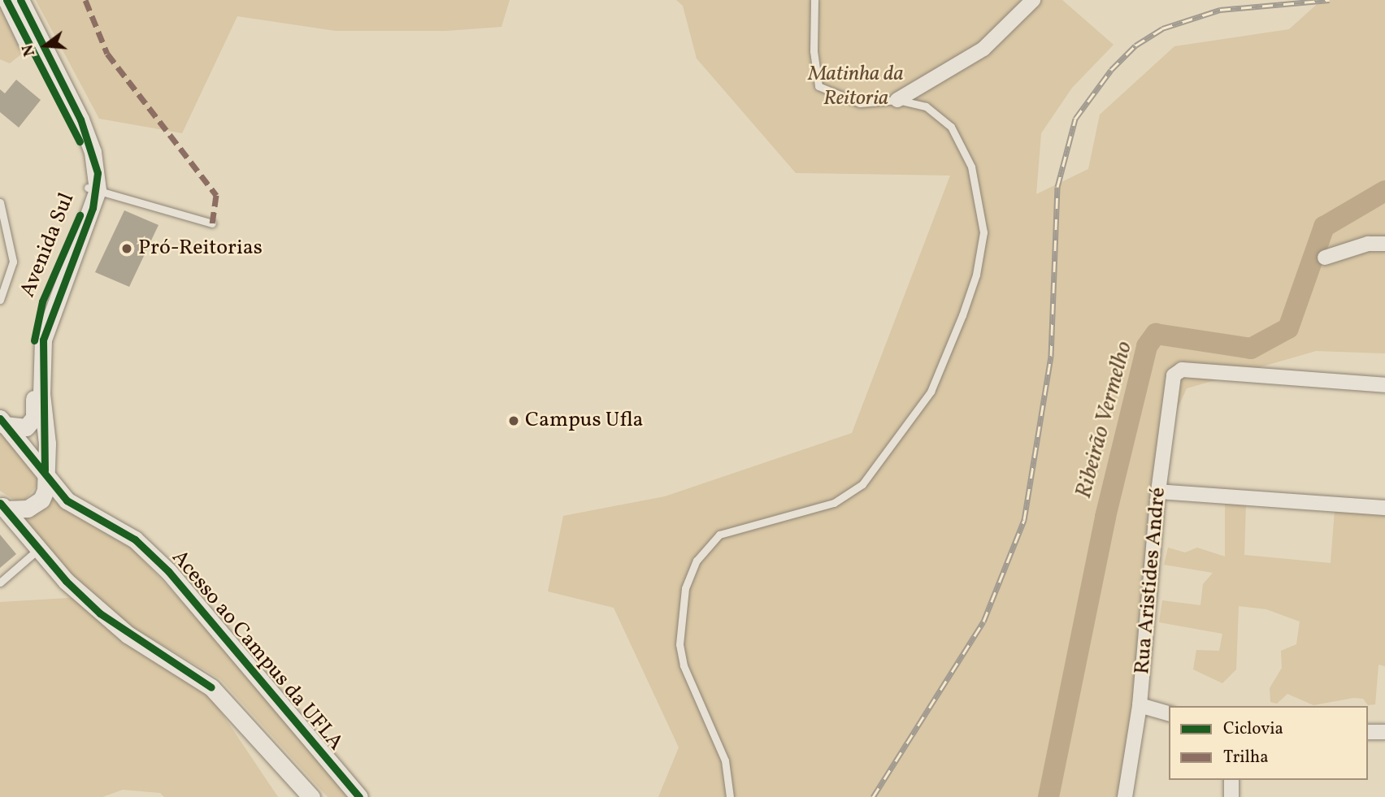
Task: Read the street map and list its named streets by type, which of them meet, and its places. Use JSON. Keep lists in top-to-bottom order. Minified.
{"streets":{"street":["Avenida Sul","Rua Aristides André","Acesso ao Campus da UFLA"]},"crossings":[["Avenida Sul","Acesso ao Campus da UFLA"]],"water":["Ribeirão Vermelho"],"parks":["Matinha da Reitoria"],"places":["Pró-Reitorias","Campus Ufla"],"legend":["Ciclovia","Trilha"],"north":"left"}
